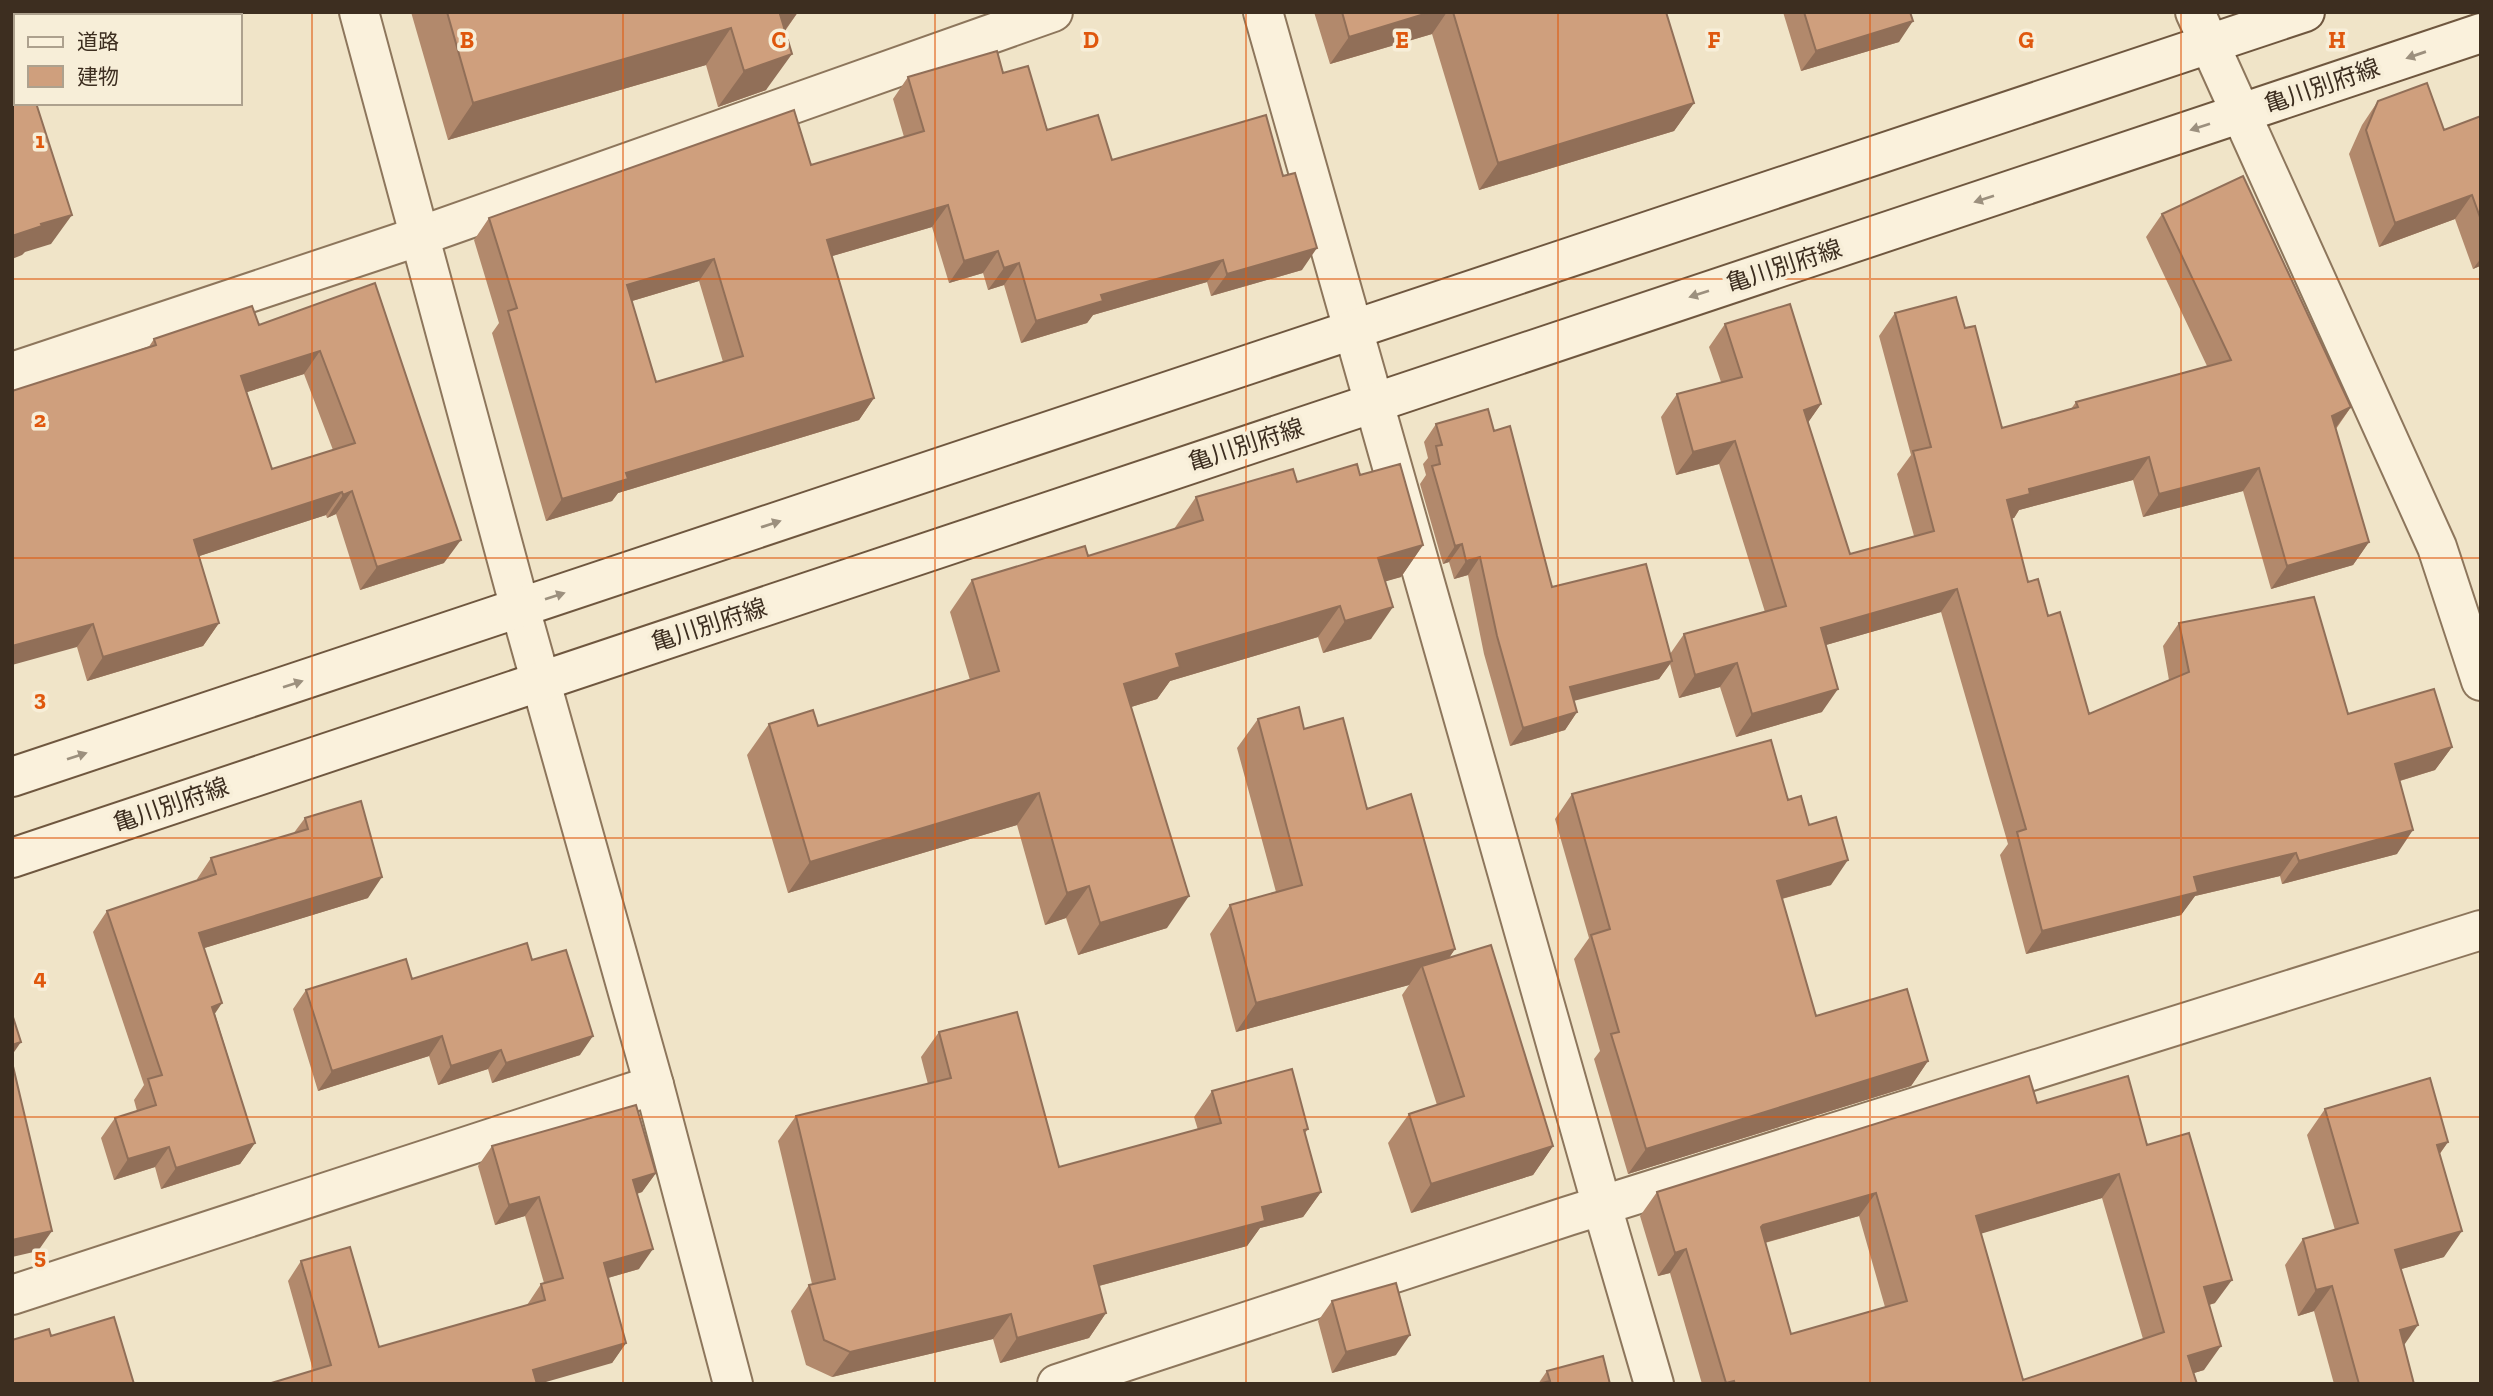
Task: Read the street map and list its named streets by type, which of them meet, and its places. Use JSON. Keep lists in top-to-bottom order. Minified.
{"streets":{"street":["亀川別府線"]},"legend":["道路","建物"],"grid":{"columns":["B","C","D","E","F","G","H"],"rows":["1","2","3","4","5"]}}
